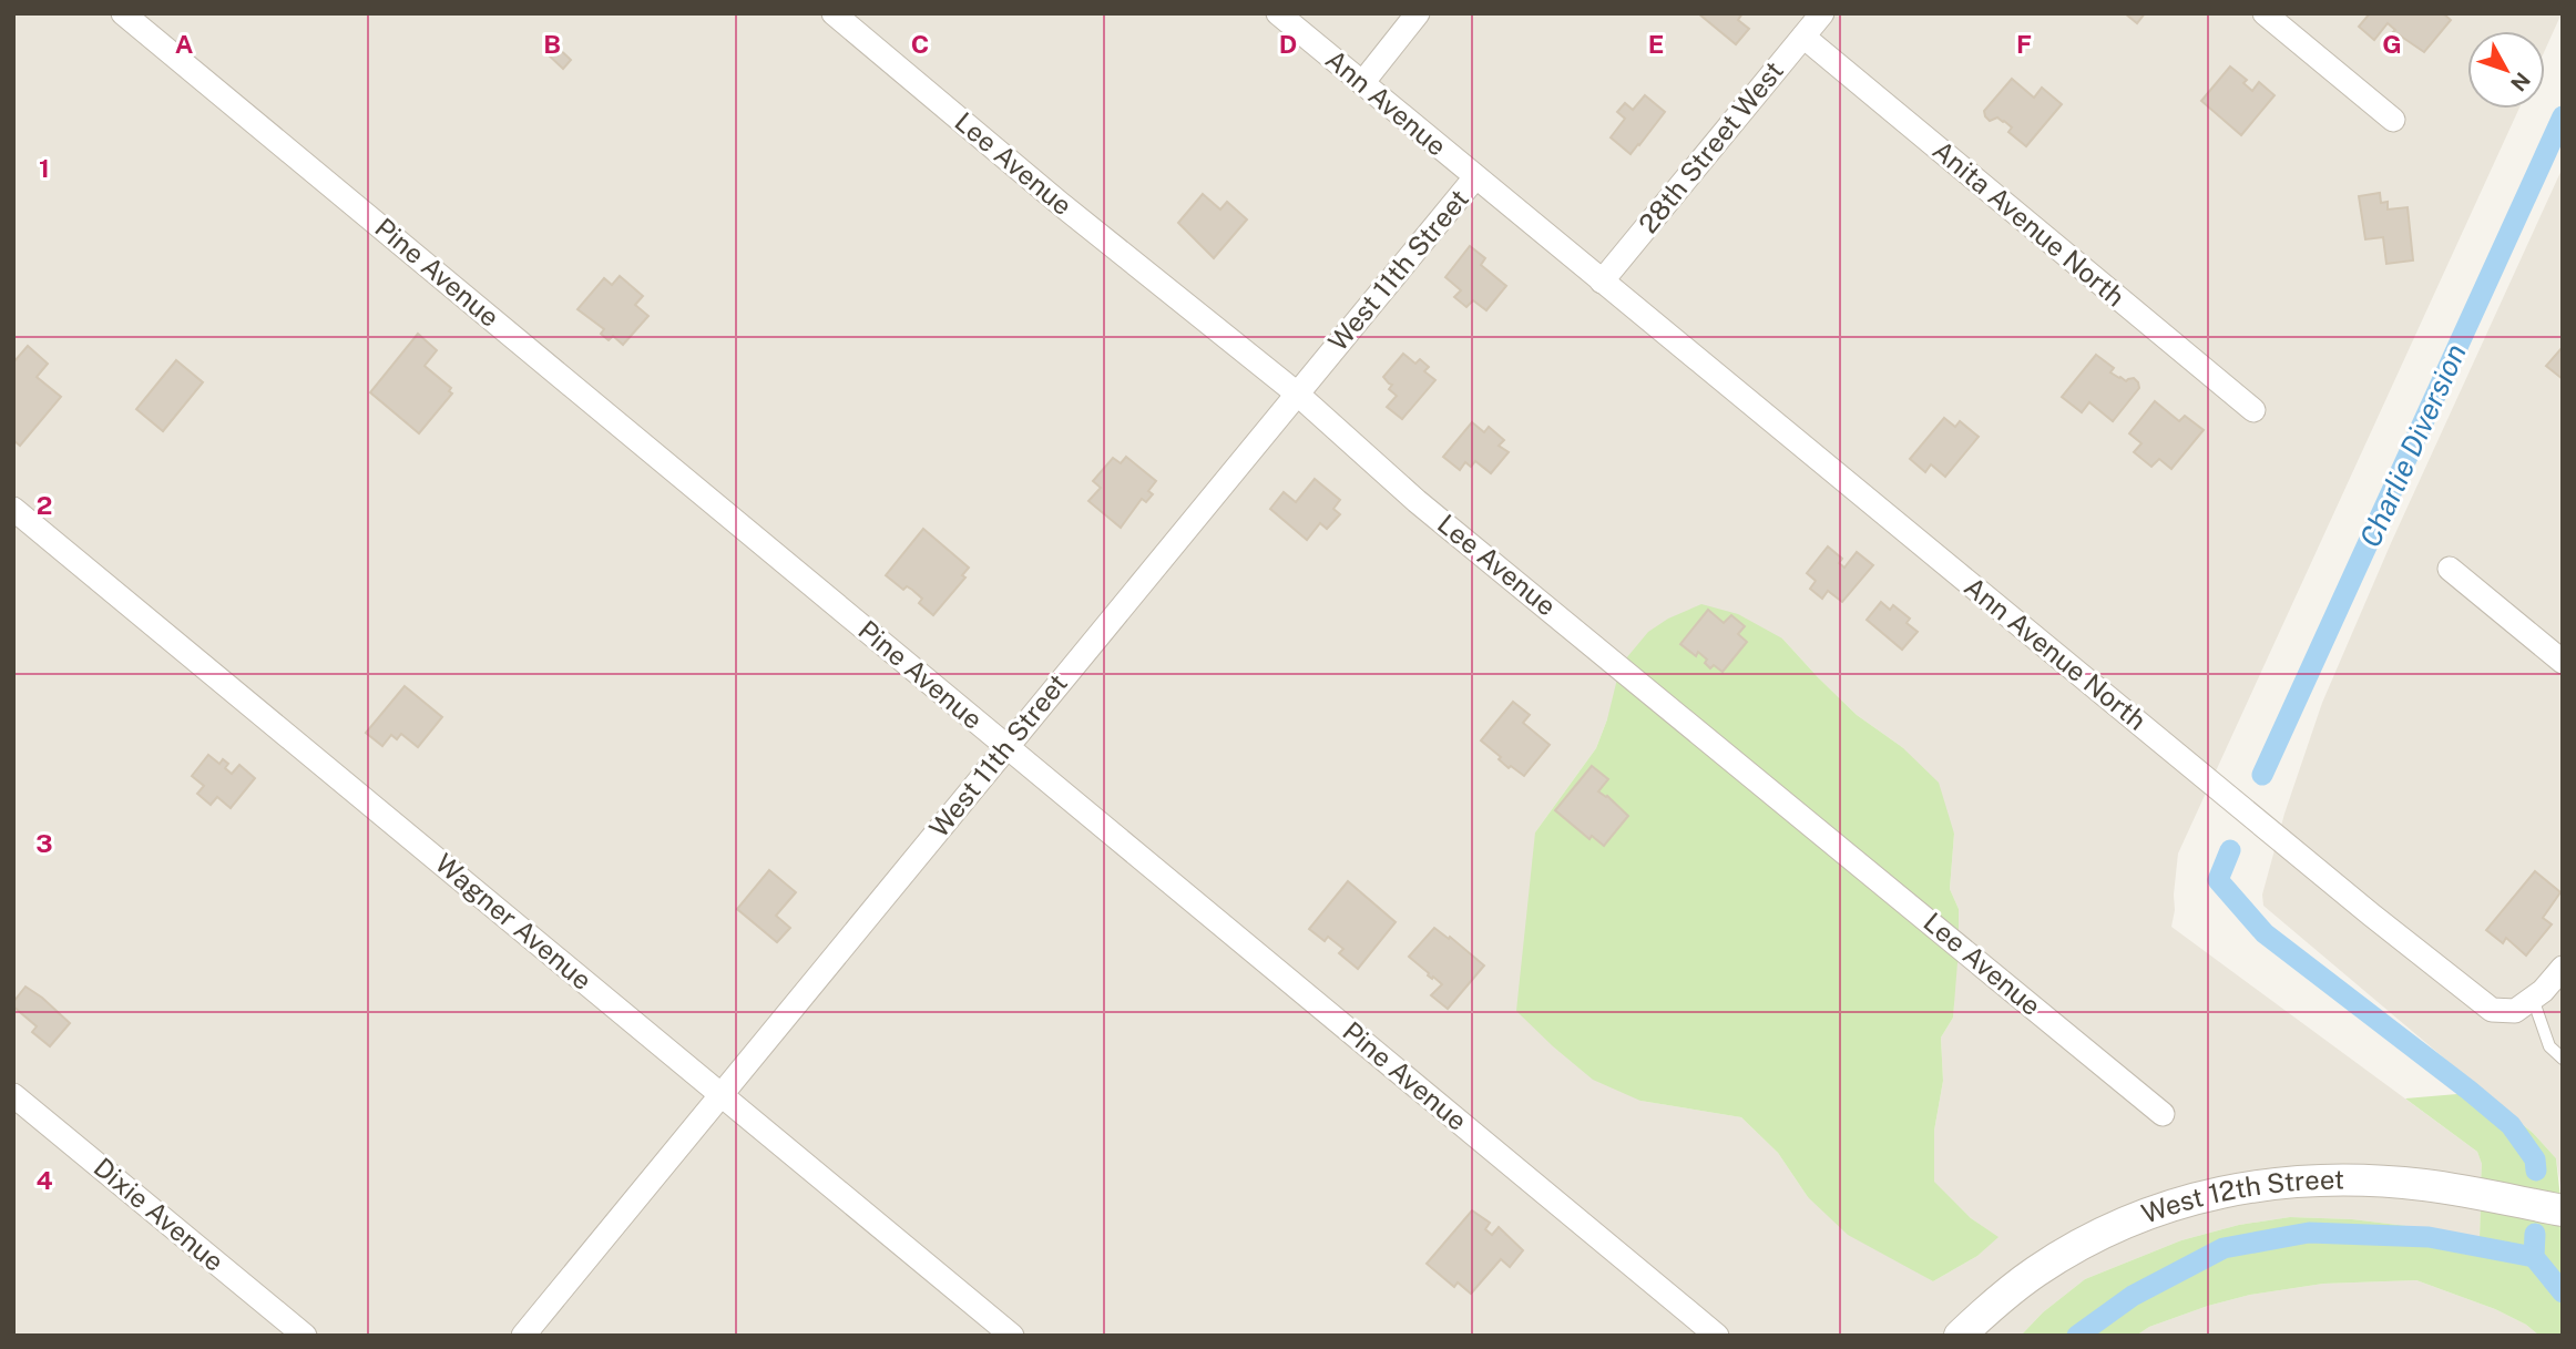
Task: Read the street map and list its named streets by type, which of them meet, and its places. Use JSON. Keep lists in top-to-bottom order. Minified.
{"streets":{"street":["Ann Avenue","28th Street West","Lee Avenue","Anita Avenue North","West 11th Street","Pine Avenue","Ann Avenue North","Wagner Avenue","West 12th Street","Dixie Avenue"]},"crossings":[["Ann Avenue","28th Street West"],["Ann Avenue","West 11th Street"],["Ann Avenue","Ann Avenue North"],["28th Street West","Anita Avenue North"],["28th Street West","Ann Avenue North"],["Lee Avenue","West 11th Street"],["West 11th Street","Pine Avenue"],["West 11th Street","Wagner Avenue"]],"water":["Charlie Diversion"],"north":"bottom right","grid":{"columns":["A","B","C","D","E","F","G"],"rows":["1","2","3","4"]}}
